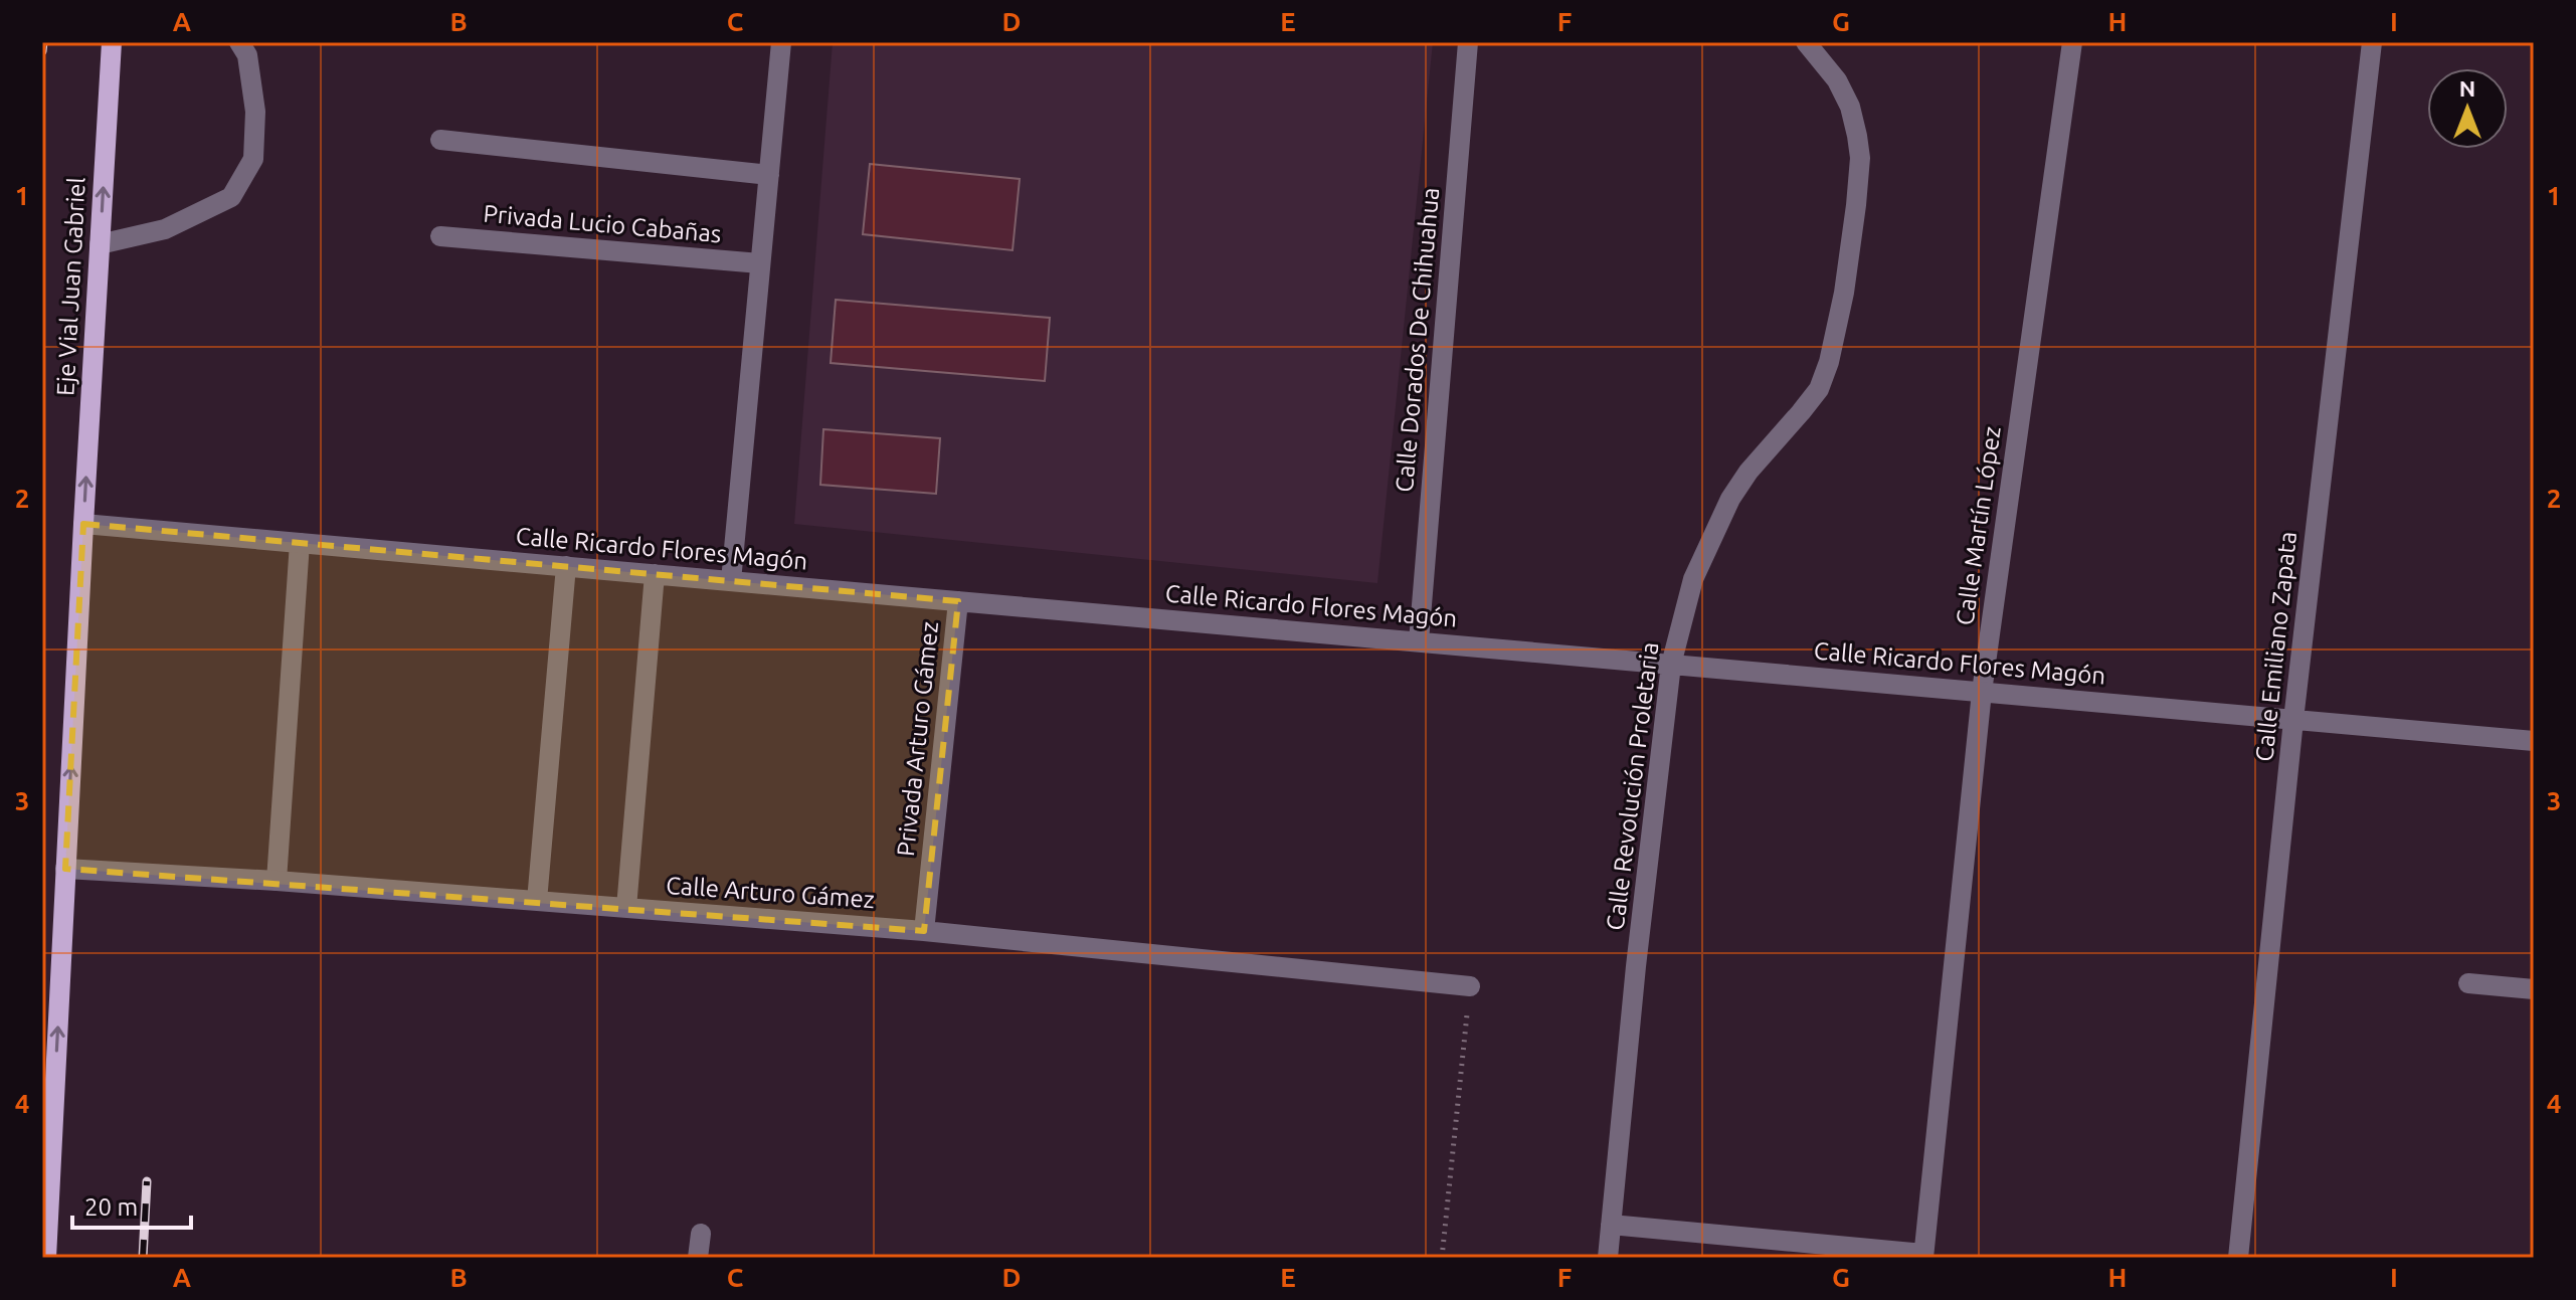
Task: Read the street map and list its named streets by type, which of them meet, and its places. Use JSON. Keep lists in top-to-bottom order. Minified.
{"streets":{"main road":["Eje Vial Juan Gabriel"],"street":["Privada Lucio Cabañas","Calle Dorados De Chihuahua","Calle Martín López","Calle Ricardo Flores Magón","Calle Emiliano Zapata","Privada Arturo Gámez","Calle Revolución Proletaria","Calle Arturo Gámez"]},"crossings":[["Eje Vial Juan Gabriel","Calle Ricardo Flores Magón"],["Eje Vial Juan Gabriel","Calle Arturo Gámez"],["Calle Dorados De Chihuahua","Calle Ricardo Flores Magón"],["Calle Martín López","Calle Ricardo Flores Magón"],["Calle Ricardo Flores Magón","Calle Emiliano Zapata"],["Calle Ricardo Flores Magón","Privada Arturo Gámez"],["Calle Ricardo Flores Magón","Calle Revolución Proletaria"],["Privada Arturo Gámez","Calle Arturo Gámez"]],"one_way":["Eje Vial Juan Gabriel"],"scale_bar":"20 m","north":"top","grid":{"columns":["A","B","C","D","E","F","G","H","I"],"rows":["1","2","3","4"]}}
